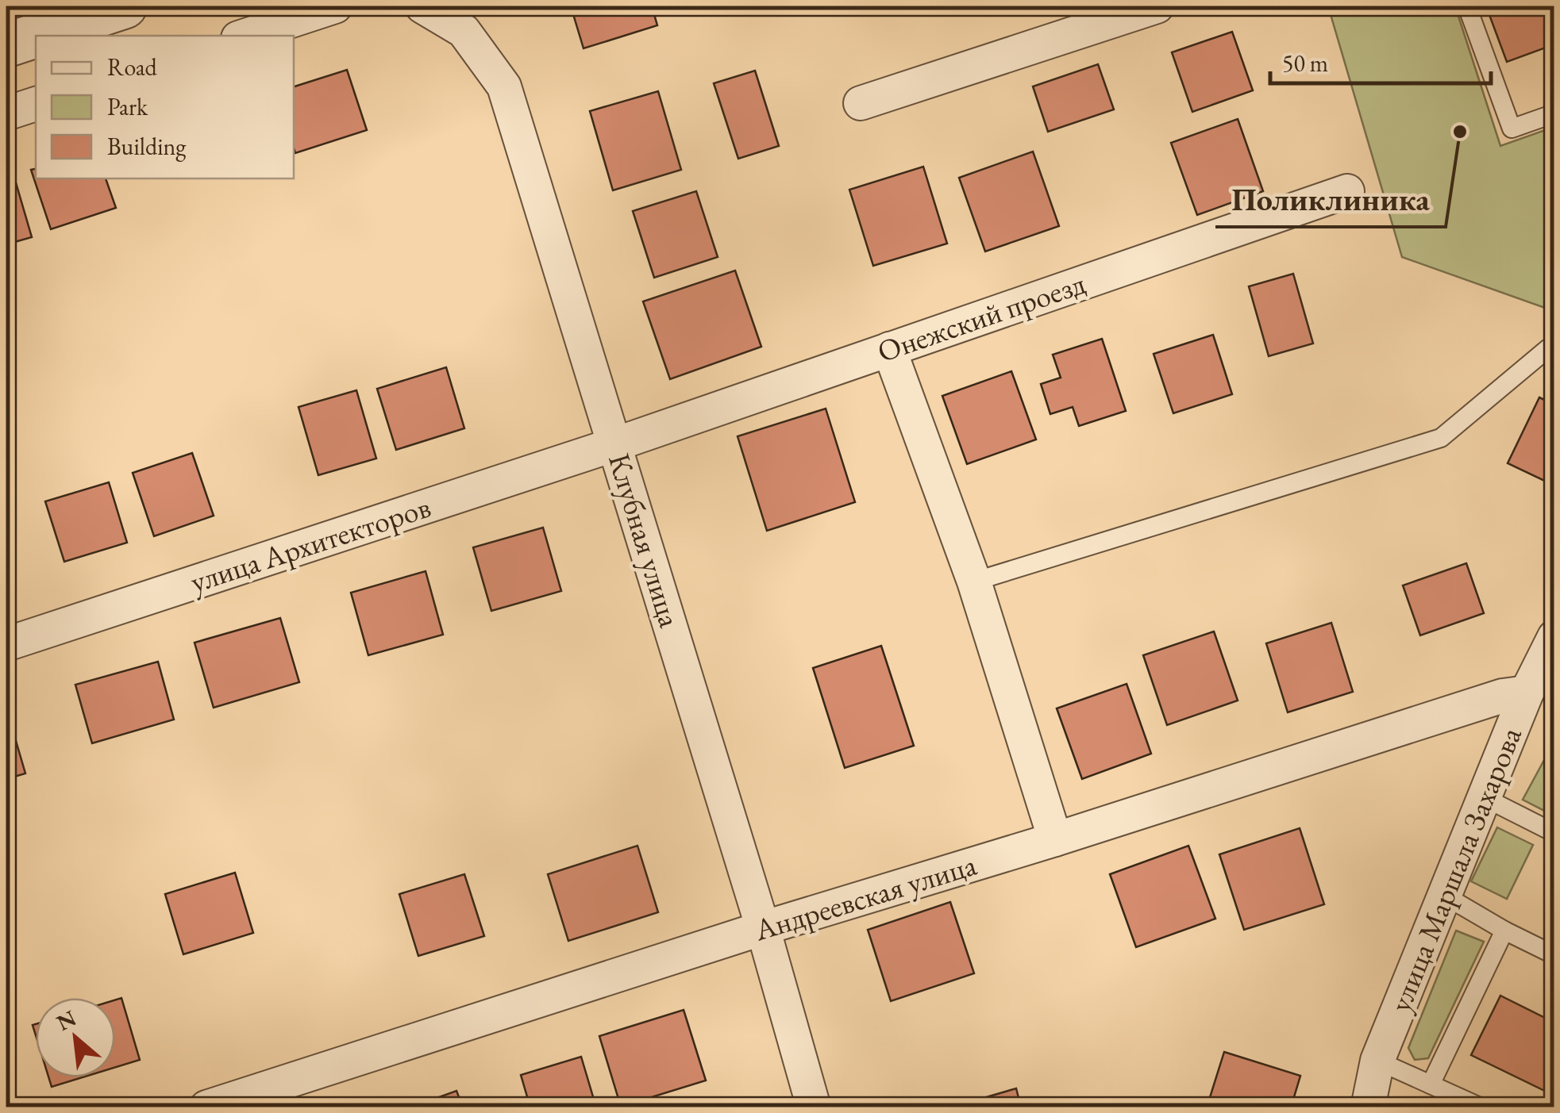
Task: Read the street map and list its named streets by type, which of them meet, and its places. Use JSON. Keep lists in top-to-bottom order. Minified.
{"streets":{"street":["Онежский проезд","Клубная улица","улица Архитекторов","улица Маршала Захарова","Андреевская улица"]},"crossings":[["Онежский проезд","Клубная улица"],["Онежский проезд","улица Архитекторов"],["Клубная улица","улица Архитекторов"],["Клубная улица","Андреевская улица"],["улица Маршала Захарова","Андреевская улица"]],"places":["Поликлиника"],"legend":["Road","Park","Building"],"scale_bar":"50 m","north":"top left"}
